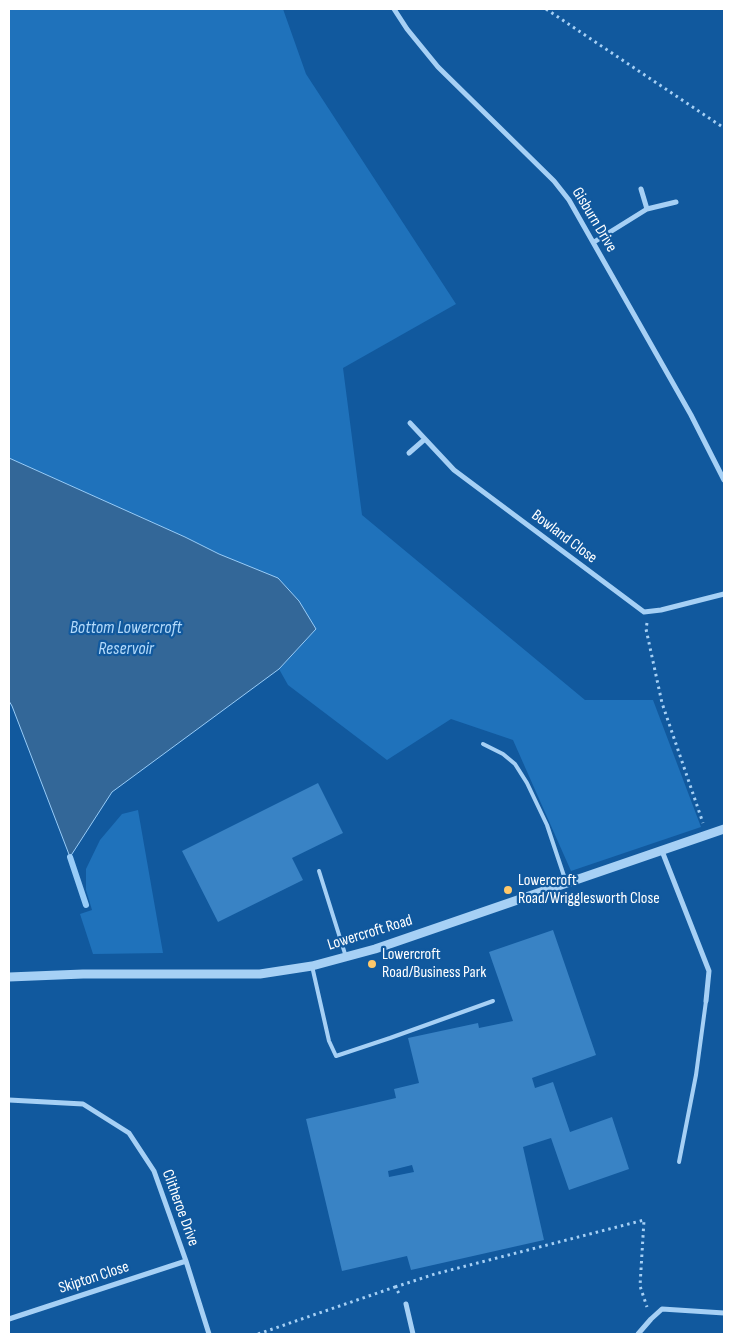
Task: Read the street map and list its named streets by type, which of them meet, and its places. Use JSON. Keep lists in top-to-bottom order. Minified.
{"streets":{"street":["Gisburn Drive","Bowland Close","Lowercroft Road","Clitheroe Drive","Skipton Close"]},"crossings":[["Clitheroe Drive","Skipton Close"]],"water":["Bottom Lowercroft Reservoir"],"places":["Lowercroft Road/Wrigglesworth Close","Lowercroft Road/Business Park"]}
